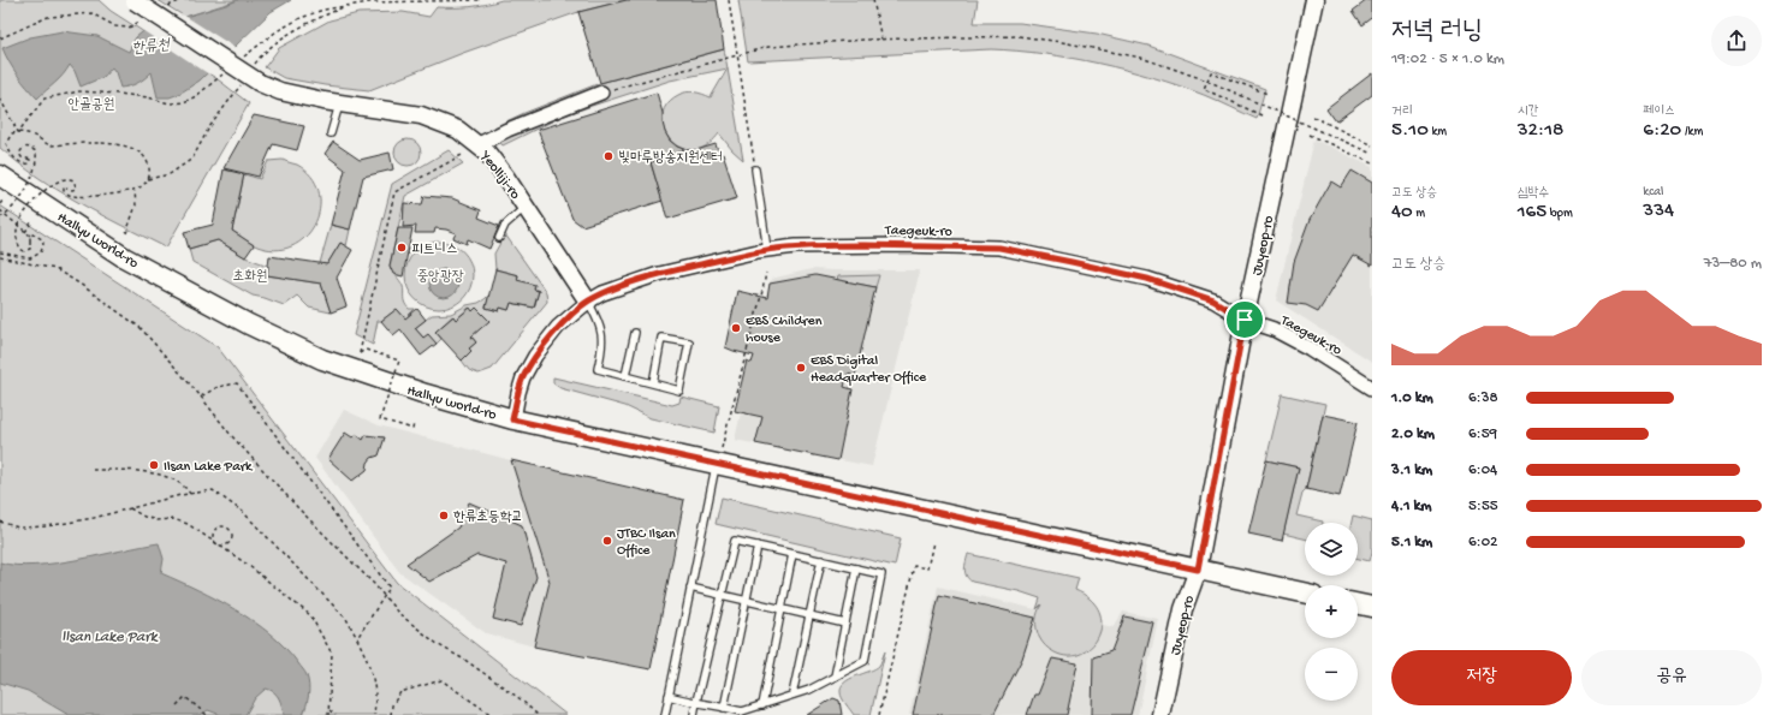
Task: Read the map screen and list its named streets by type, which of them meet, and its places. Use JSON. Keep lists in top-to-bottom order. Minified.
{"streets":{"main road":["Hallyu world-ro"],"street":["Yeolliji-ro","Taegeuk-ro","Juyeop-ro"]},"crossings":[["Yeolliji-ro","Taegeuk-ro"],["Taegeuk-ro","Hallyu world-ro"],["Taegeuk-ro","Juyeop-ro"],["Hallyu world-ro","Juyeop-ro"]],"water":["한류천","llsan Lake Park"],"parks":["안골공원","초화원","중앙광장"],"places":["빛마루방송지원센터","피트니스","EBS Children house","EBS Digital Headquarter Office","Ilsan Lake Park","한류초등학교","JTBC Ilsan Office"],"page":{"heading":["저녁 러닝","19:02 · 5 × 1.0 km"],"stats":[["거리","5.10 km"],["시간","32:18"],["페이스","6:20 /km"],["고도 상승","40 m"],["심박수","165 bpm"],["kcal","334"]],"chart":["고도 상승","73–80 m"],"list":[{"name":"1.0 km","note":"6:38"},{"name":"2.0 km","note":"6:59"},{"name":"3.1 km","note":"6:04"},{"name":"4.1 km","note":"5:55"},{"name":"5.1 km","note":"6:02"}],"map_buttons":["+","−"],"buttons":["저장","공유"]}}
